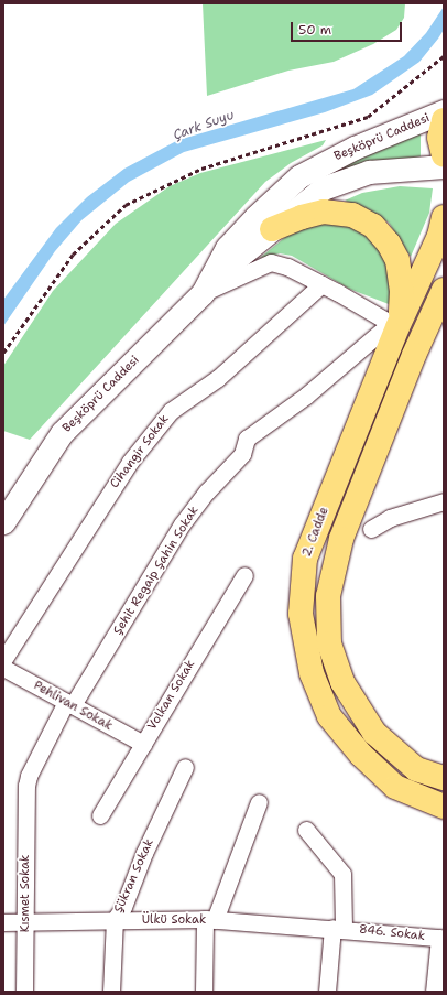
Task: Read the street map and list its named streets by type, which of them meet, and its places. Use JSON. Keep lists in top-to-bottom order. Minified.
{"streets":{"main road":["Beşköprü Caddesi","2. Cadde"],"street":["Cihangir Sokak","Şehit Regaip Şahin Sokak","Volkan Sokak","Pehlivan Sokak","Şükran Sokak","Kısmet Sokak","Ülkü Sokak","846. Sokak"]},"crossings":[["2. Cadde","Şehit Regaip Şahin Sokak"],["Şehit Regaip Şahin Sokak","Pehlivan Sokak"],["Şehit Regaip Şahin Sokak","Kısmet Sokak"],["Volkan Sokak","Pehlivan Sokak"],["Şükran Sokak","Ülkü Sokak"],["Kısmet Sokak","Ülkü Sokak"],["Ülkü Sokak","846. Sokak"]],"water":["Çark Suyu"],"scale_bar":"50 m"}
